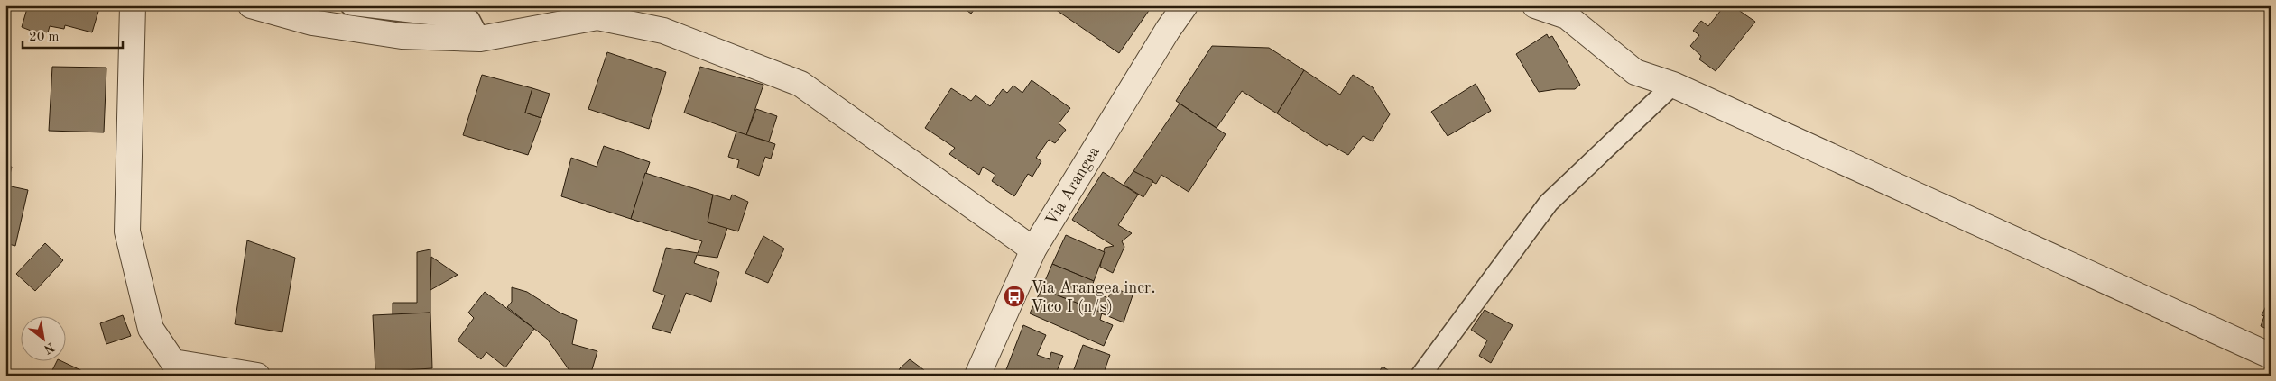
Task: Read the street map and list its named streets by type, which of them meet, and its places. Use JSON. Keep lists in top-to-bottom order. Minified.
{"streets":{"street":["Via Arangea"]},"places":{"bus stop":["Via Arangea incr. Vico I (n/s)"]},"scale_bar":"20 m","north":"bottom right"}
